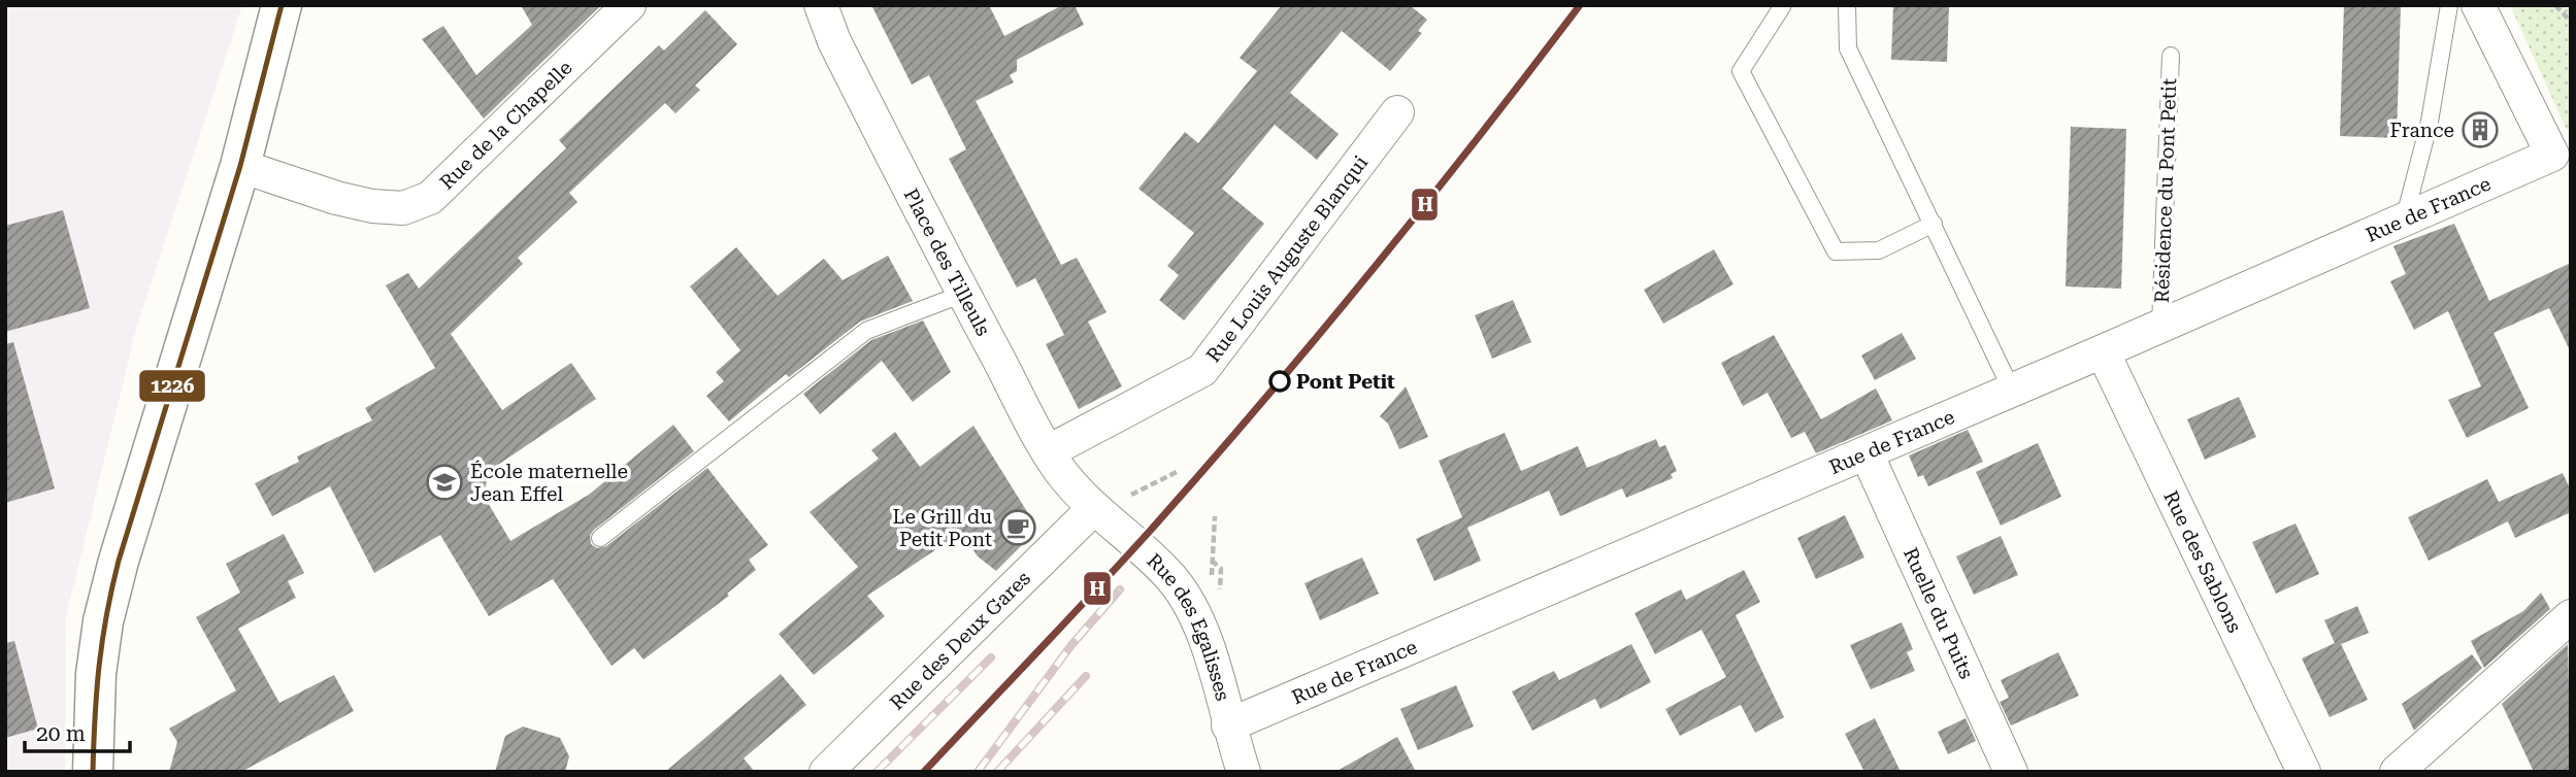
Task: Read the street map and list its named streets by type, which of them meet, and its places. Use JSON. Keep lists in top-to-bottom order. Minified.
{"streets":{"street":["Rue de la Chapelle","Rue de France","Rue Louis Auguste Blanqui","Place des Tilleuls","Rue des Sablons","Ruelle du Puits","Rue des Egalisses","Rue des Deux Gares"],"lane":["Résidence du Pont Petit"]},"crossings":[["Résidence du Pont Petit","Rue de France"],["Rue de France","Rue des Sablons"],["Rue de France","Ruelle du Puits"],["Rue de France","Rue des Egalisses"],["Rue Louis Auguste Blanqui","Place des Tilleuls"],["Place des Tilleuls","Rue des Egalisses"],["Place des Tilleuls","Rue des Deux Gares"],["Rue des Egalisses","Rue des Deux Gares"]],"places":{"building":["France"],"other":["Pont Petit"],"school or university":["École maternelle Jean Effel"],"cafe":["Le Grill du Petit Pont"]},"lines":["transit line H","transit line 1226"],"scale_bar":"20 m"}
